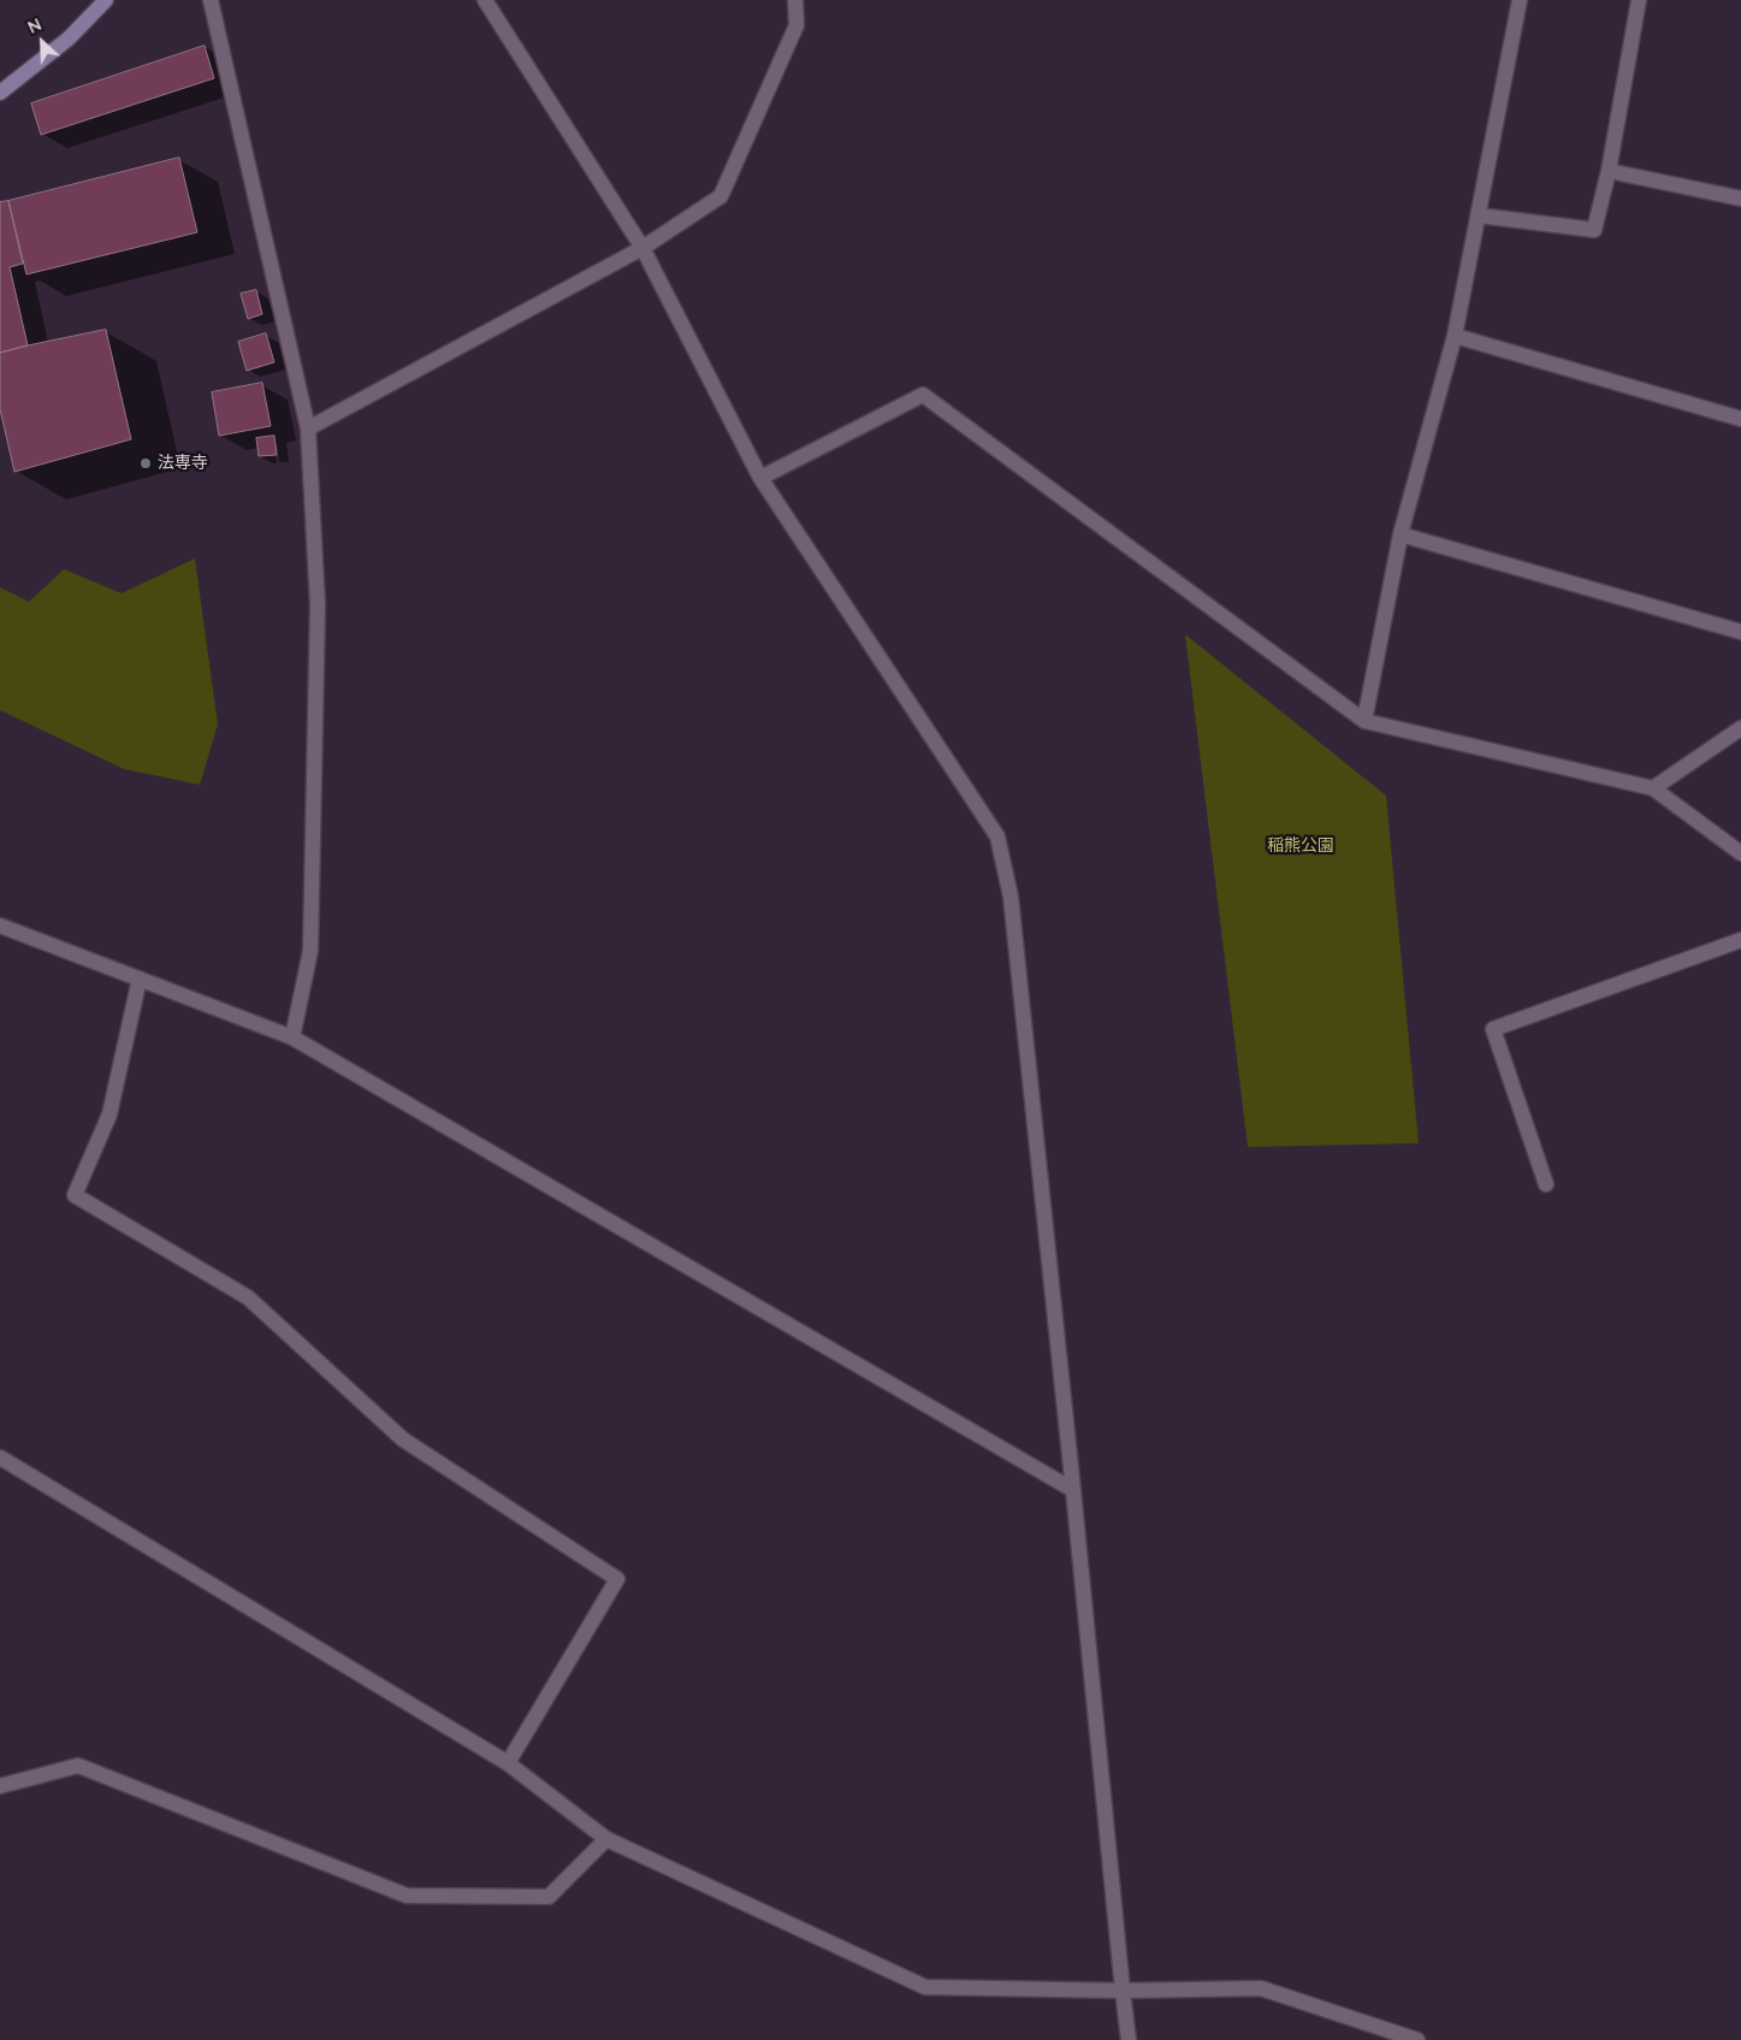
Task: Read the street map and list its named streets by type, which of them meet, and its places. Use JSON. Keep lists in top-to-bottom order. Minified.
{"parks":["稲熊公園"],"places":["法専寺"],"north":"top left"}
